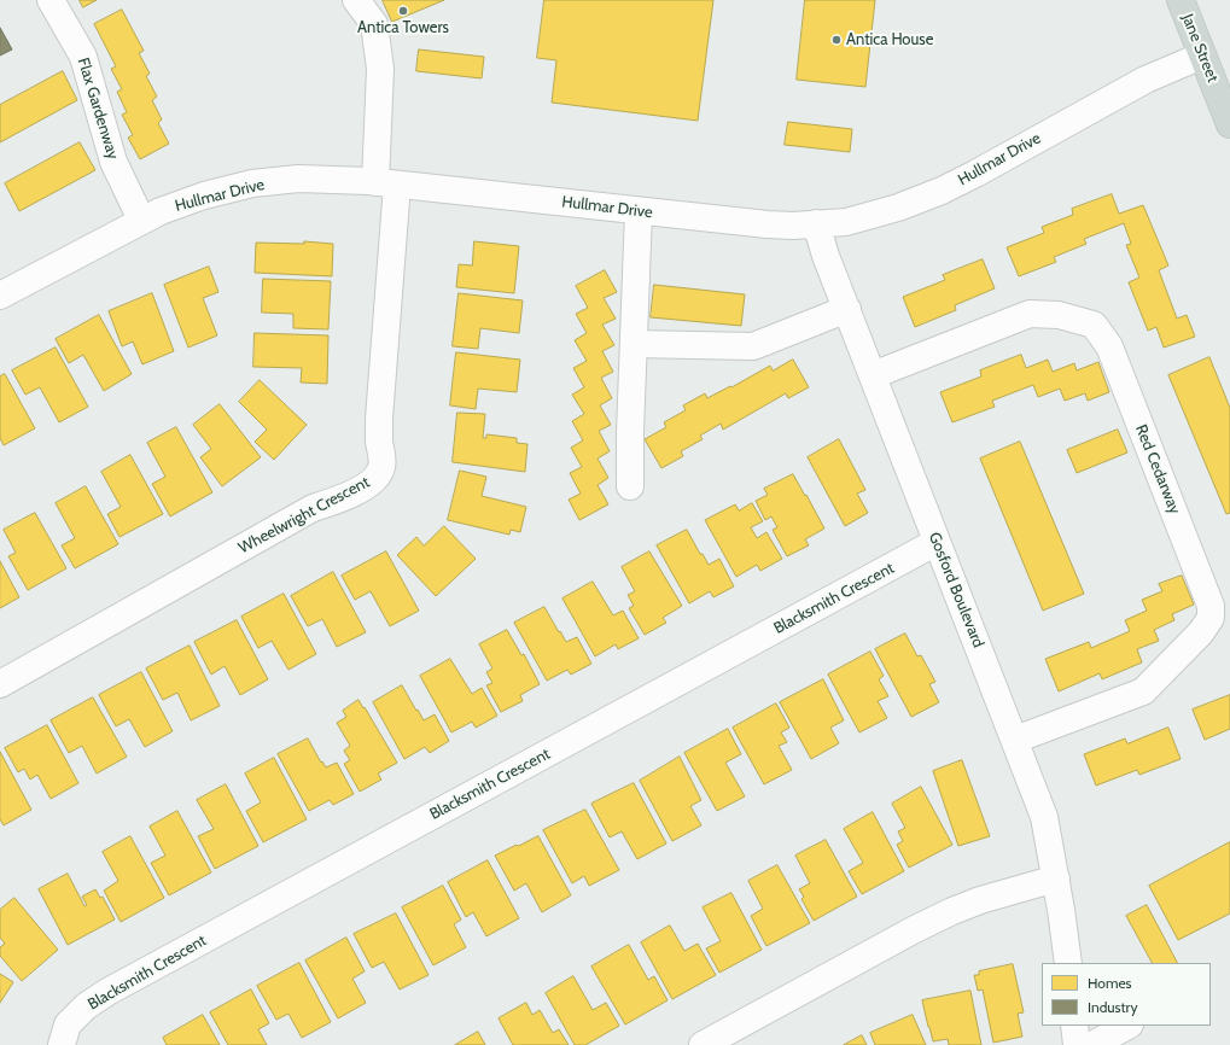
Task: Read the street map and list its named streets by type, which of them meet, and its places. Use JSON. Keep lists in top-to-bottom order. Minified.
{"streets":{"main road":["Jane Street"],"street":["Flax Gardenway","Hullmar Drive","Red Cedarway","Wheelwright Crescent","Gosford Boulevard","Blacksmith Crescent"]},"crossings":[["Jane Street","Hullmar Drive"],["Flax Gardenway","Hullmar Drive"],["Hullmar Drive","Wheelwright Crescent"],["Hullmar Drive","Gosford Boulevard"],["Red Cedarway","Gosford Boulevard"],["Gosford Boulevard","Blacksmith Crescent"]],"places":["Antica Towers","Antica House"],"legend":["Homes","Industry"]}
